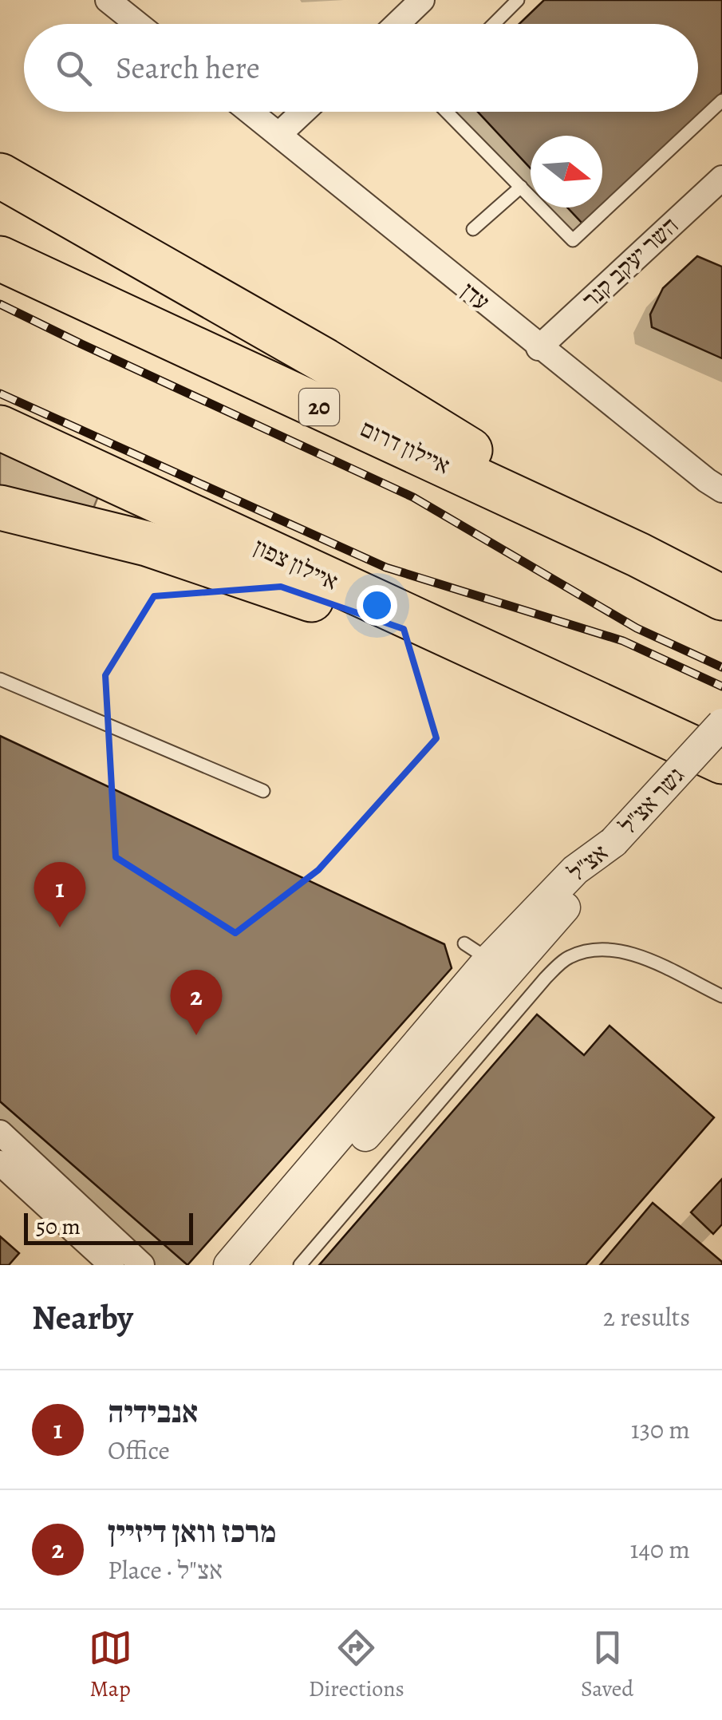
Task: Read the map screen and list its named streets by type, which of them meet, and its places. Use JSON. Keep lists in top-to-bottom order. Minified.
{"streets":{"highway":["20","איילון דרום","איילון צפון"],"street":["השר יעקב קנר","עדן","גשר אצ\"ל","אצ\"ל"]},"crossings":[["השר יעקב קנר","עדן"],["גשר אצ\"ל","אצ\"ל"]],"scale_bar":"50 m","north":"right","page":{"search":"Search here","pins":["1","2"],"scale":"50 m","heading":["Nearby","2 results"],"list":[{"mark":"1","name":"אנבידיה","note":"Office","value":"130 m"},{"mark":"2","name":"מרכז וואן דיזיין","note":"Place · אצ\"ל","value":"140 m"}],"nav":["Map","Directions","Saved"]}}
